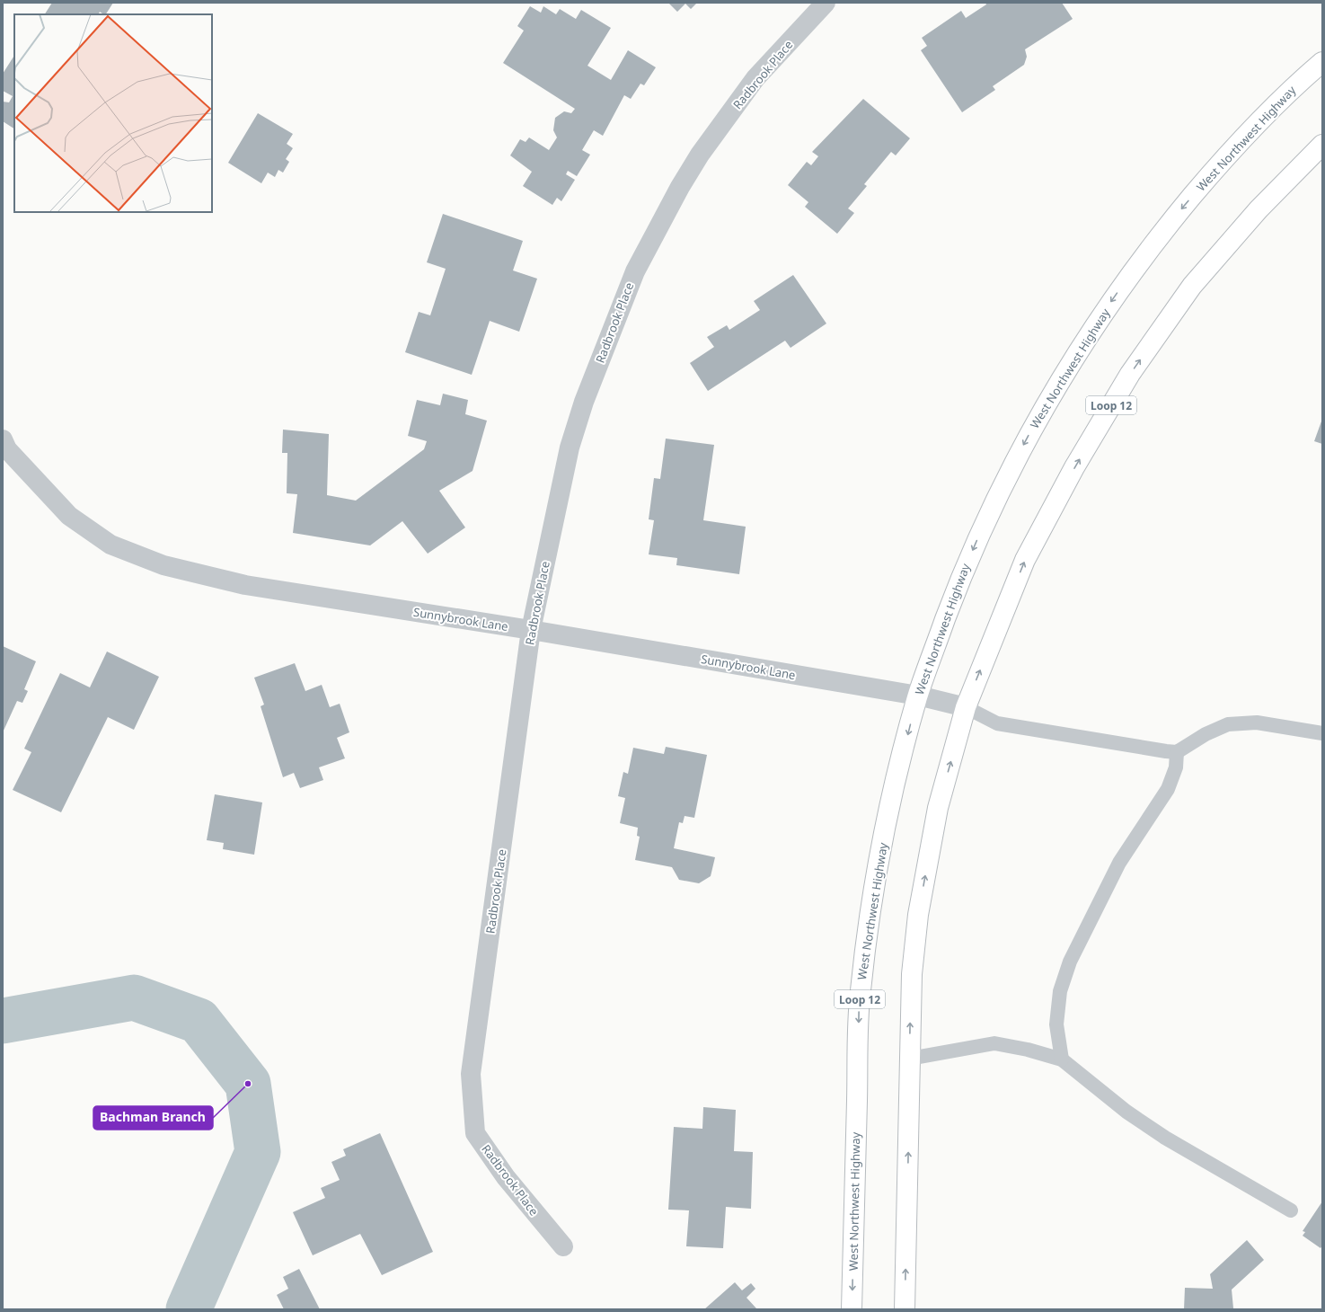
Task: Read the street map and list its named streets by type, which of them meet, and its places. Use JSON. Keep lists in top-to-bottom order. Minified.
{"streets":{"main road":["West Northwest Highway","Loop 12"],"street":["Radbrook Place","Sunnybrook Lane"]},"crossings":[["Radbrook Place","Sunnybrook Lane"],["West Northwest Highway","Sunnybrook Lane"],["Loop 12","Sunnybrook Lane"]],"places":["Bachman Branch"]}
